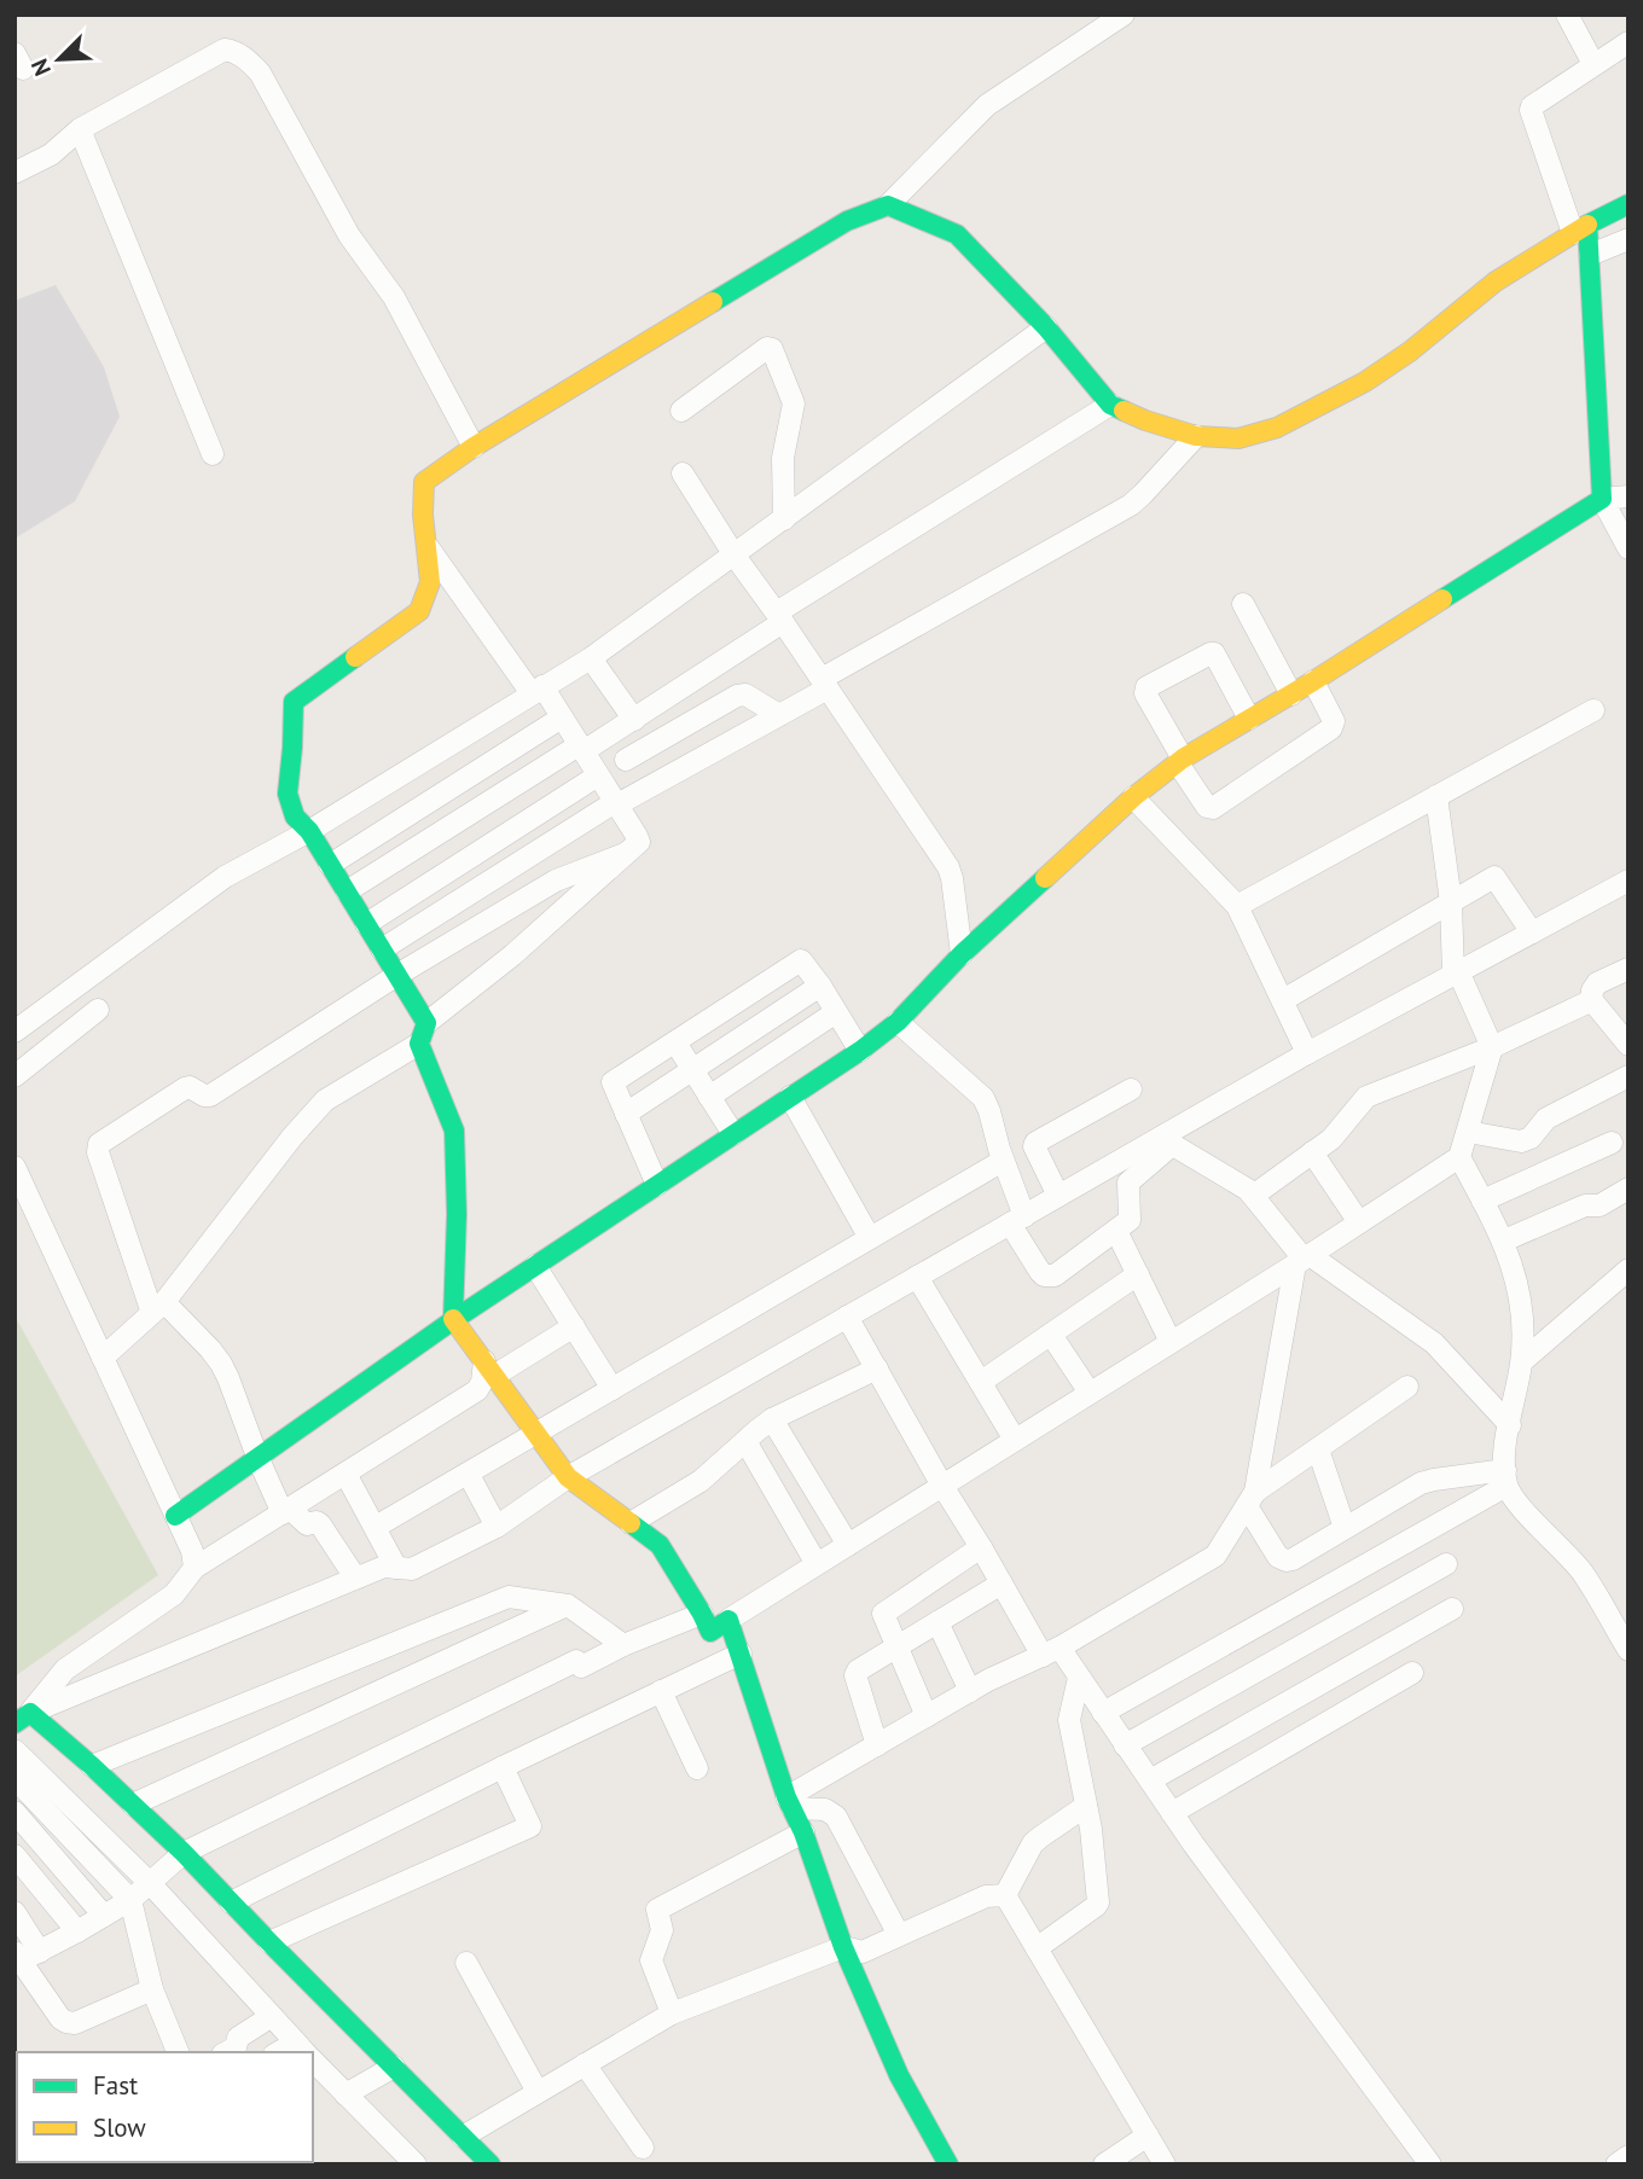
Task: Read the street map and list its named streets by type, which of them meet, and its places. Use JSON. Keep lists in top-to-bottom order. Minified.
{"legend":["Fast","Slow"],"north":"bottom left"}
